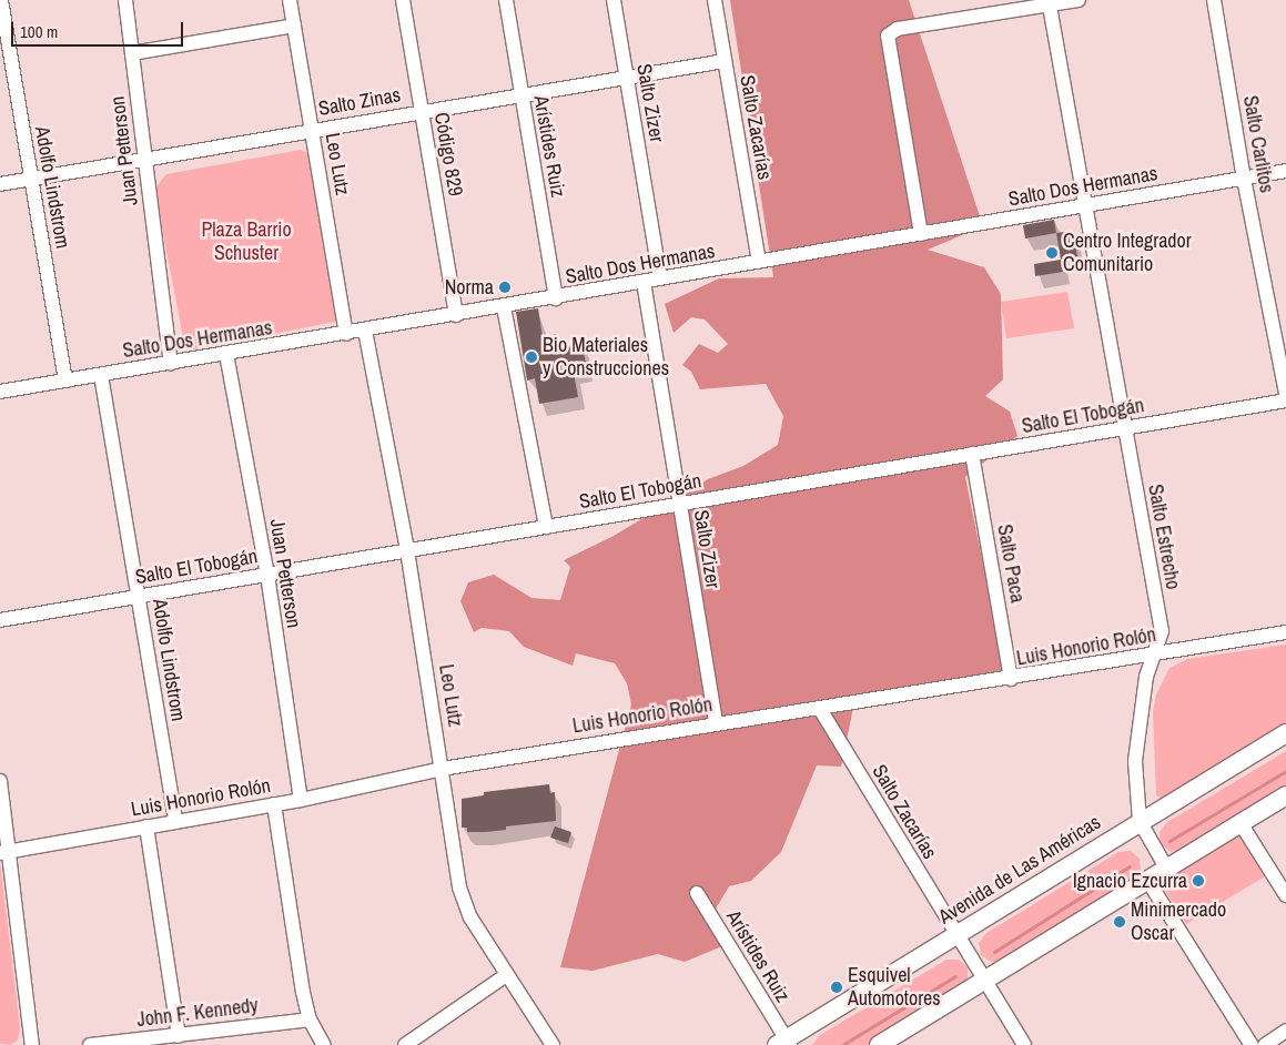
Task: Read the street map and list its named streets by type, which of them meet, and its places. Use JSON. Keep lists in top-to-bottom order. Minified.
{"streets":{"main road":["Avenida de Las Américas"],"street":["Salto Zinas","Salto Zizer","Salto Zacarías","Salto Carlitos","Arístides Ruiz","Juan Petterson","Código 829","Leo Lutz","Salto Dos Hermanas","Adolfo Lindstrom","Salto El Tobogán","Salto Estrecho","Salto Paca","Luis Honorio Rolón","John F. Kennedy"]},"crossings":[["Salto Zinas","Salto Zizer"],["Salto Zinas","Salto Zacarías"],["Salto Zinas","Arístides Ruiz"],["Salto Zinas","Juan Petterson"],["Salto Zinas","Código 829"],["Salto Zinas","Leo Lutz"],["Salto Zinas","Adolfo Lindstrom"],["Salto Zizer","Salto Dos Hermanas"],["Salto Zizer","Salto El Tobogán"],["Salto Zizer","Luis Honorio Rolón"],["Salto Zacarías","Salto Dos Hermanas"],["Salto Zacarías","Luis Honorio Rolón"],["Salto Zacarías","Avenida de Las Américas"],["Salto Carlitos","Salto Dos Hermanas"],["Arístides Ruiz","Salto Dos Hermanas"],["Arístides Ruiz","Avenida de Las Américas"],["Juan Petterson","Salto Dos Hermanas"],["Juan Petterson","Salto El Tobogán"],["Juan Petterson","Luis Honorio Rolón"],["Código 829","Salto Dos Hermanas"],["Leo Lutz","Salto Dos Hermanas"],["Leo Lutz","Salto El Tobogán"],["Leo Lutz","Luis Honorio Rolón"],["Salto Dos Hermanas","Adolfo Lindstrom"],["Salto Dos Hermanas","Salto Estrecho"],["Adolfo Lindstrom","Salto El Tobogán"],["Adolfo Lindstrom","Luis Honorio Rolón"],["Salto El Tobogán","Salto Estrecho"],["Salto El Tobogán","Salto Paca"],["Salto Estrecho","Luis Honorio Rolón"],["Salto Estrecho","Avenida de Las Américas"],["Salto Paca","Luis Honorio Rolón"]],"parks":["Plaza Barrio Schuster"],"places":["Centro Integrador Comunitario","Norma","Bio Materiales y Construcciones","Ignacio Ezcurra","Minimercado Oscar","Esquivel Automotores"],"scale_bar":"100 m"}
